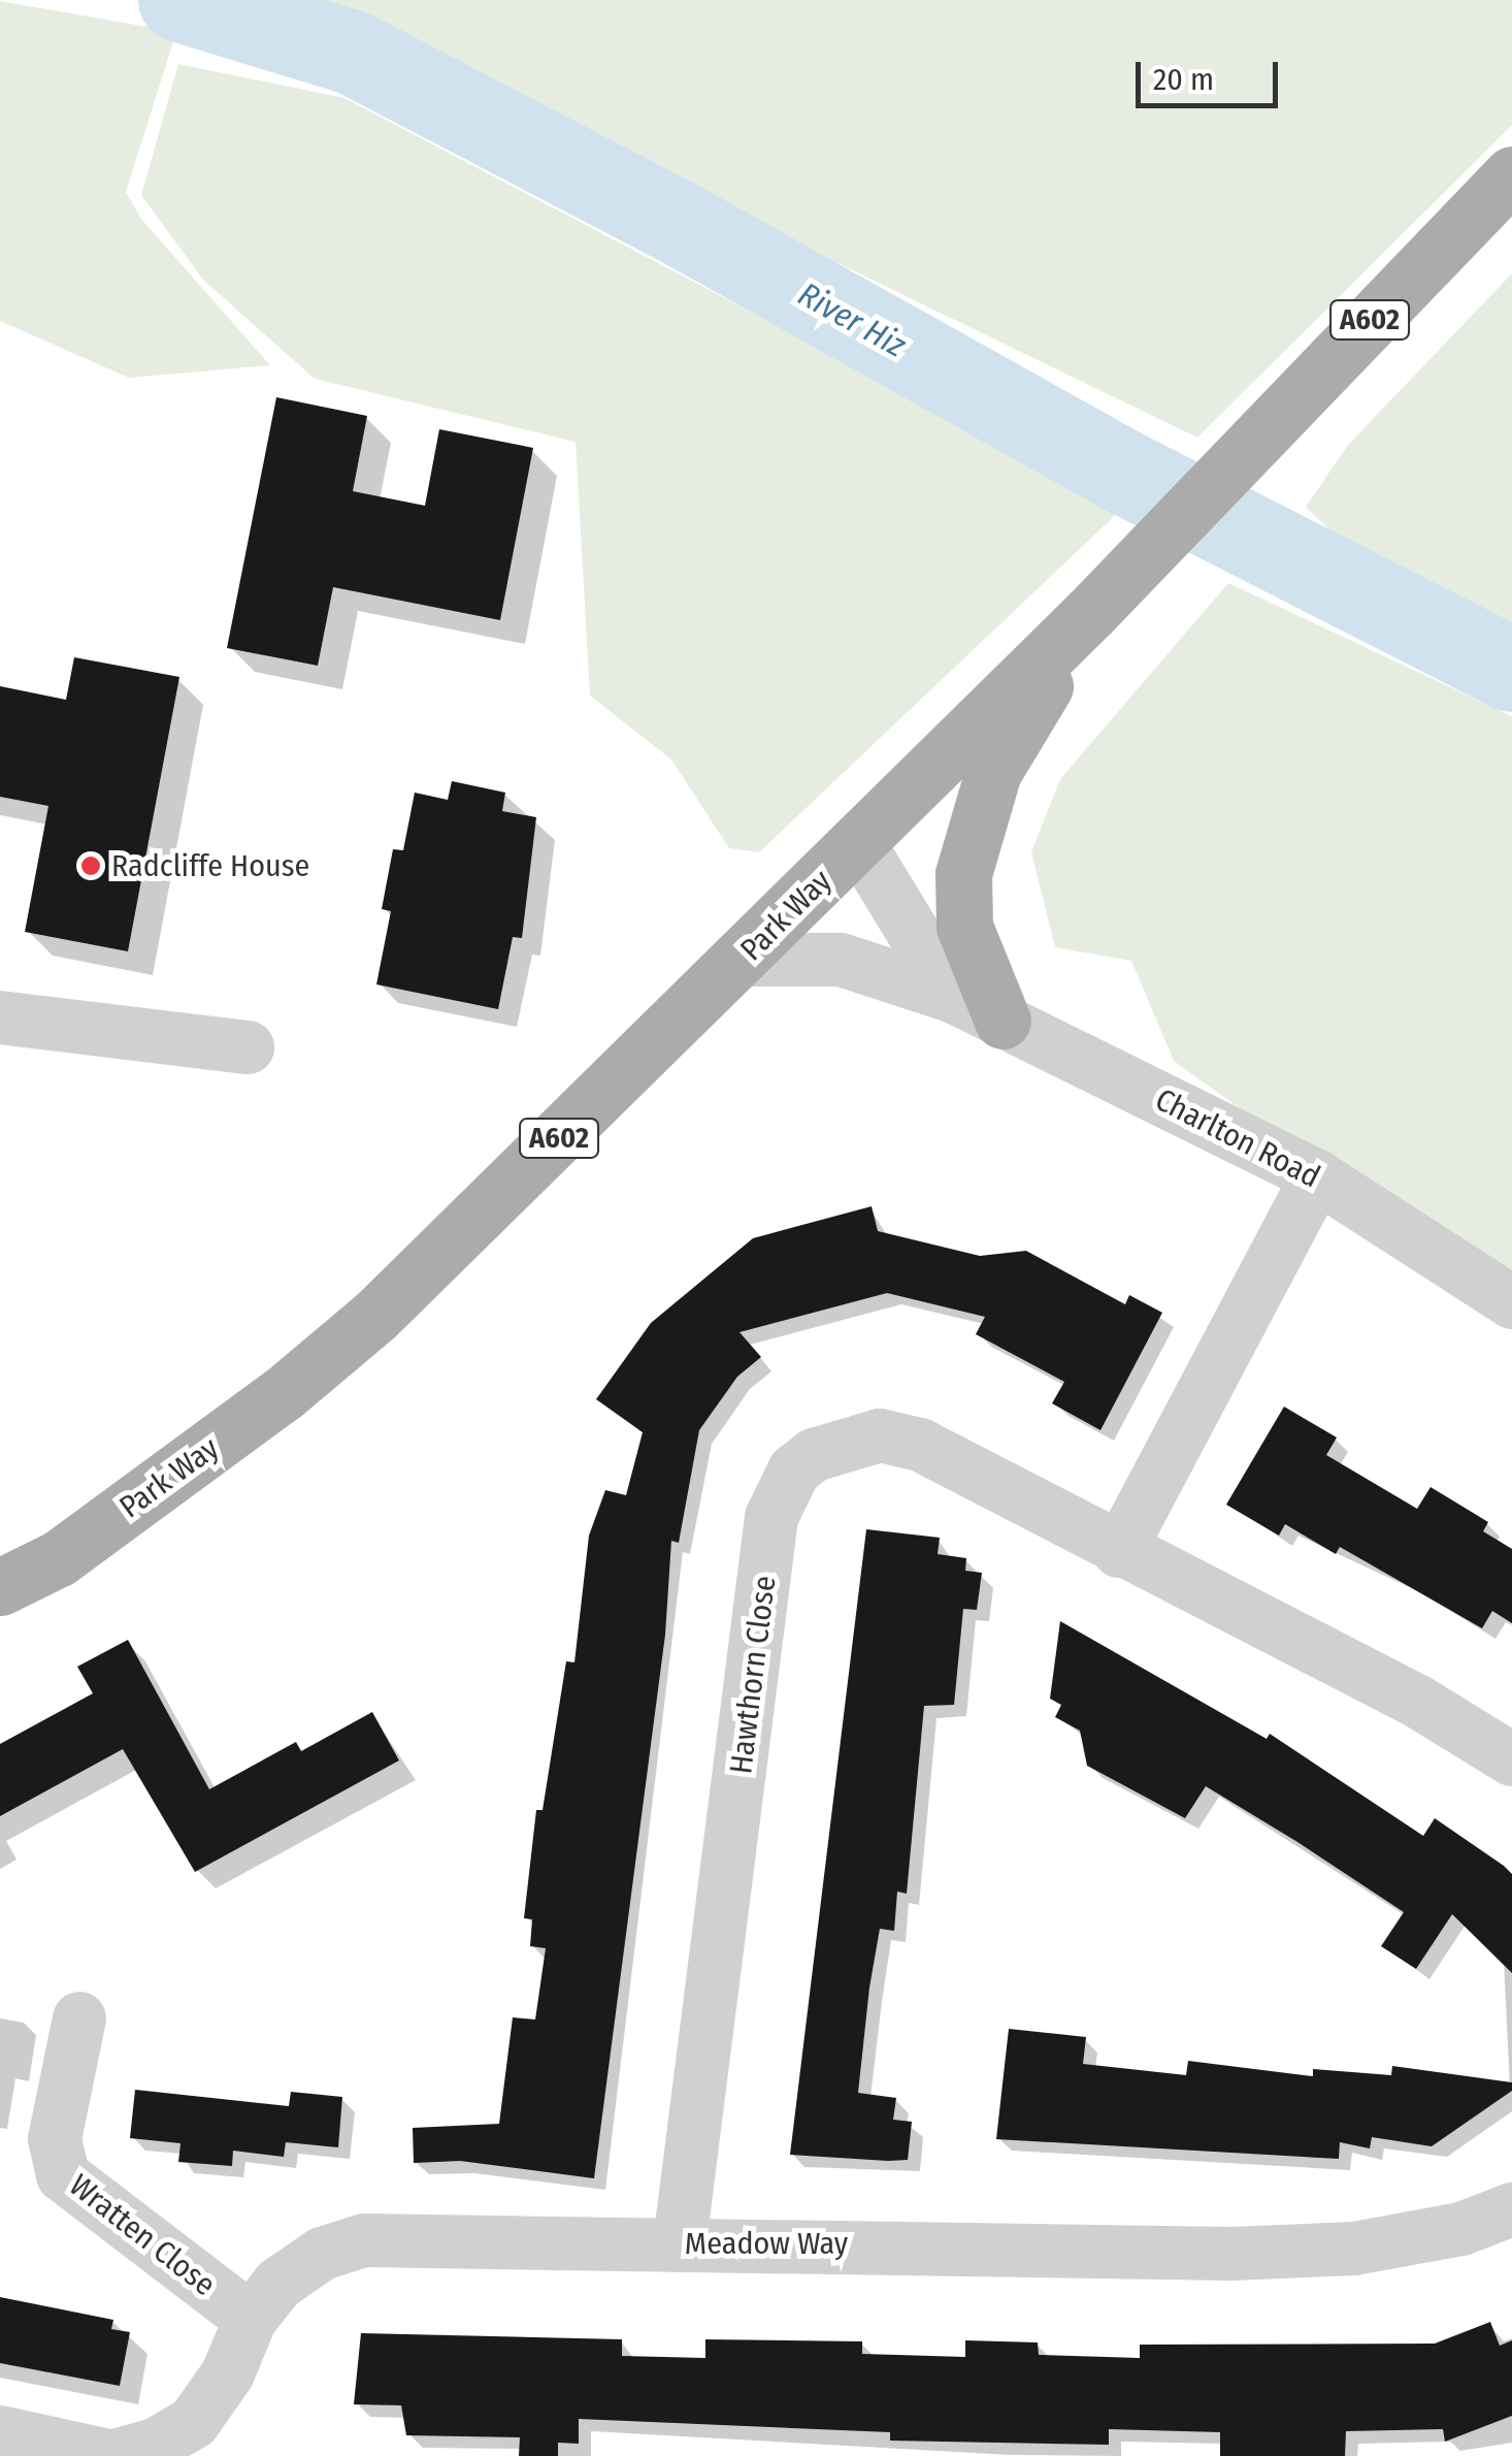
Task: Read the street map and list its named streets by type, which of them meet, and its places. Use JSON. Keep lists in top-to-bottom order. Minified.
{"streets":{"main road":["A602","Park Way"],"street":["Charlton Road","Hawthorn Close","Wratten Close","Meadow Way"]},"crossings":[["Park Way","Charlton Road"],["Hawthorn Close","Meadow Way"],["Wratten Close","Meadow Way"]],"water":["River Hiz"],"places":["Radcliffe House"],"scale_bar":"20 m"}
